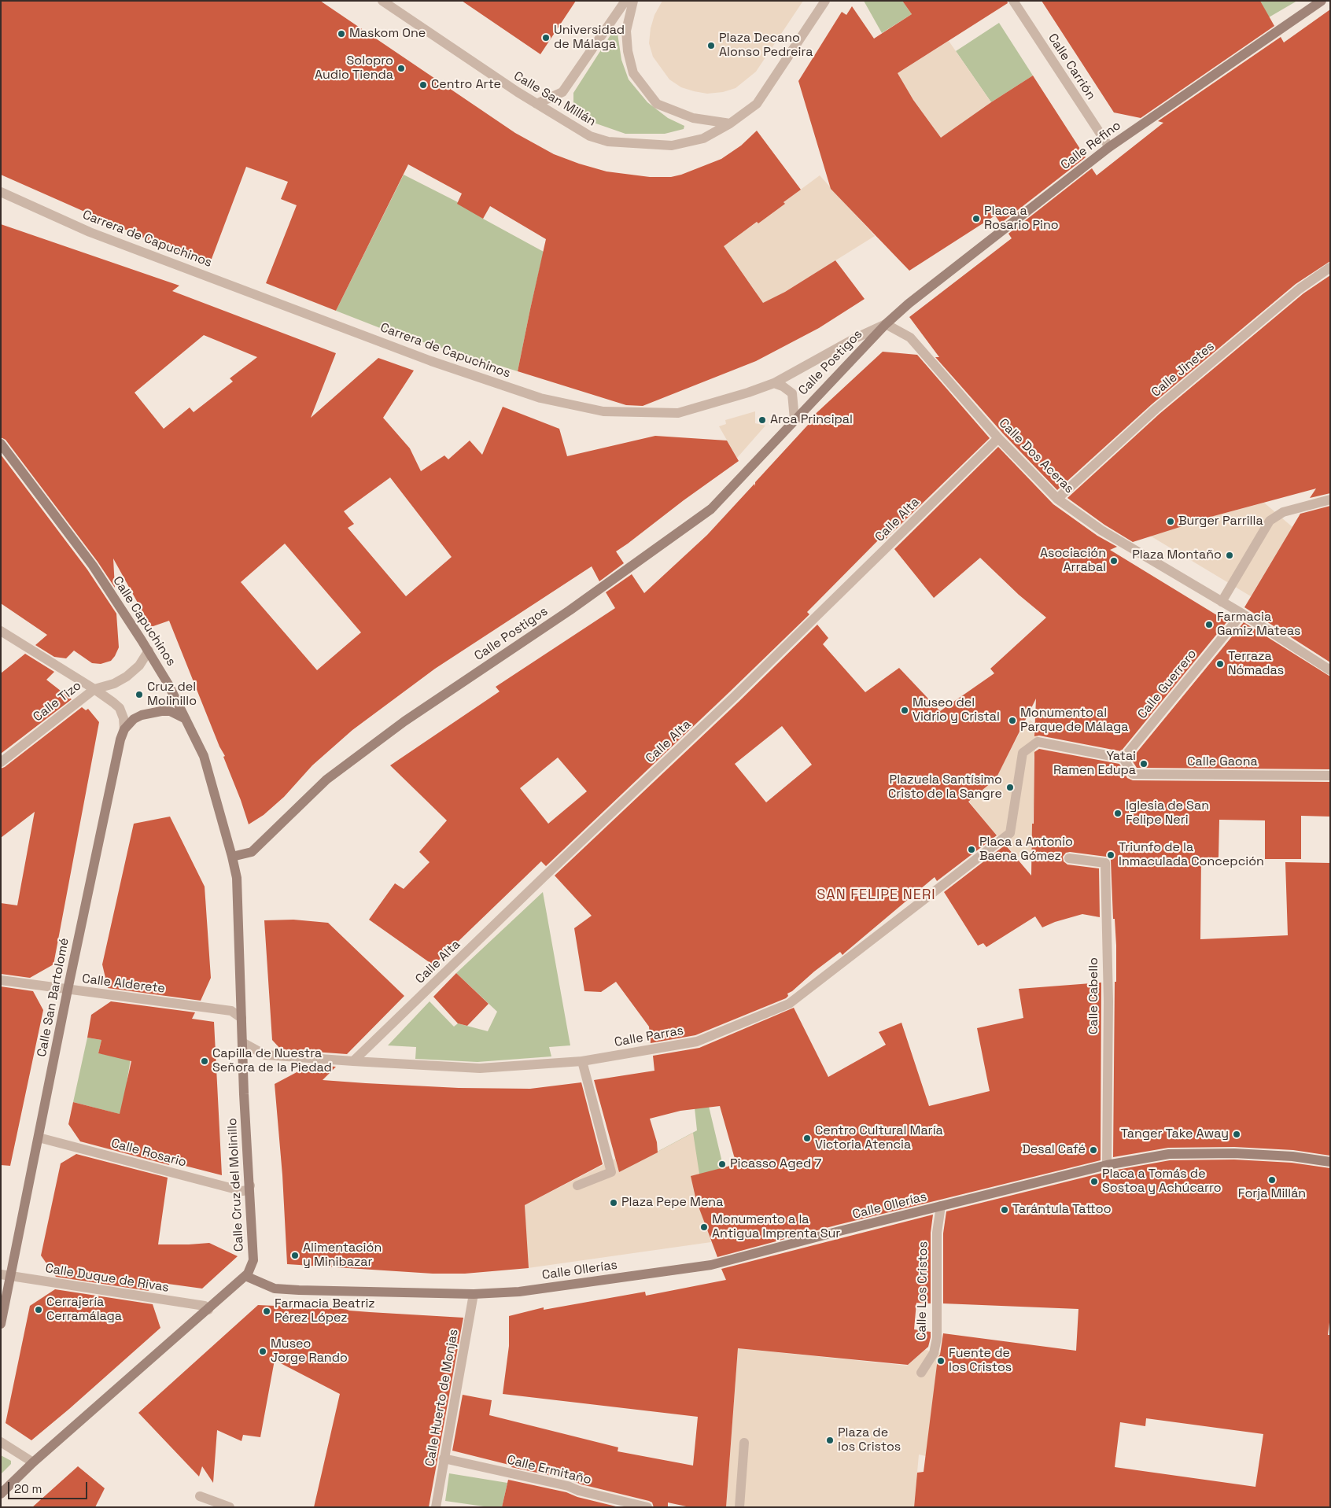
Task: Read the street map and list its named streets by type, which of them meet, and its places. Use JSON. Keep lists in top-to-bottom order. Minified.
{"streets":{"street":["Calle Carrión","Calle San Millán","Calle Refino","Carrera de Capuchinos","Calle Postigos","Calle Jinetes","Calle Dos Aceras","Calle Alta","Calle Capuchinos","Calle Guerrero","Calle Tizo","Calle Gaona","Calle Alderete","Calle Cabello","Calle San Bartolomé","Calle Parras","Calle Rosario","Calle Cruz del Molinillo","Calle Ollerías","Calle Duque de Rivas","Calle Los Cristos","Calle Huerto de Monjas","Calle Ermitaño"]},"crossings":[["Calle Carrión","Calle Refino"],["Calle Refino","Carrera de Capuchinos"],["Calle Refino","Calle Postigos"],["Calle Refino","Calle Dos Aceras"],["Carrera de Capuchinos","Calle Postigos"],["Carrera de Capuchinos","Calle Dos Aceras"],["Calle Postigos","Calle Dos Aceras"],["Calle Postigos","Calle Capuchinos"],["Calle Postigos","Calle Cruz del Molinillo"],["Calle Jinetes","Calle Dos Aceras"],["Calle Dos Aceras","Calle Alta"],["Calle Dos Aceras","Calle Guerrero"],["Calle Alta","Calle Parras"],["Calle Capuchinos","Calle Tizo"],["Calle Capuchinos","Calle Cruz del Molinillo"],["Calle Guerrero","Calle Gaona"],["Calle Guerrero","Calle Parras"],["Calle Tizo","Calle San Bartolomé"],["Calle Gaona","Calle Parras"],["Calle Alderete","Calle San Bartolomé"],["Calle Alderete","Calle Cruz del Molinillo"],["Calle Cabello","Calle Ollerías"],["Calle San Bartolomé","Calle Rosario"],["Calle San Bartolomé","Calle Duque de Rivas"],["Calle Parras","Calle Cruz del Molinillo"],["Calle Rosario","Calle Cruz del Molinillo"],["Calle Cruz del Molinillo","Calle Ollerías"],["Calle Cruz del Molinillo","Calle Duque de Rivas"],["Calle Ollerías","Calle Los Cristos"],["Calle Ollerías","Calle Huerto de Monjas"],["Calle Huerto de Monjas","Calle Ermitaño"]],"districts":["SAN FELIPE NERI"],"places":["Maskom One","Universidad de Málaga","Plaza Decano Alonso Pedreira","Solopro Audio Tienda","Centro Arte","Placa a Rosario Pino","Arca Principal","Burger Parrilla","Plaza Montaño","Asociación Arrabal","Farmacia Gamiz Mateas","Terraza Nómadas","Cruz del Molinillo","Museo del Vidrio y Cristal","Monumento al Parque de Málaga","Yatai Ramen Edupa","Plazuela Santísimo Cristo de la Sangre","Iglesia de San Felipe Neri","Placa a Antonio Baena Gómez","Triunfo de la Inmaculada Concepción","Capilla de Nuestra Señora de la Piedad","Tanger Take Away","Centro Cultural María Victoria Atencia","Desal Café","Picasso Aged 7","Forja Millán","Placa a Tomás de Sostoa y Achúcarro","Plaza Pepe Mena","Tarántula Tattoo","Monumento a la Antigua Imprenta Sur","Alimentación y Minibazar","Cerrajería Cerramálaga","Farmacia Beatriz Pérez López","Museo Jorge Rando","Fuente de los Cristos","Plaza de los Cristos"],"scale_bar":"20 m"}
